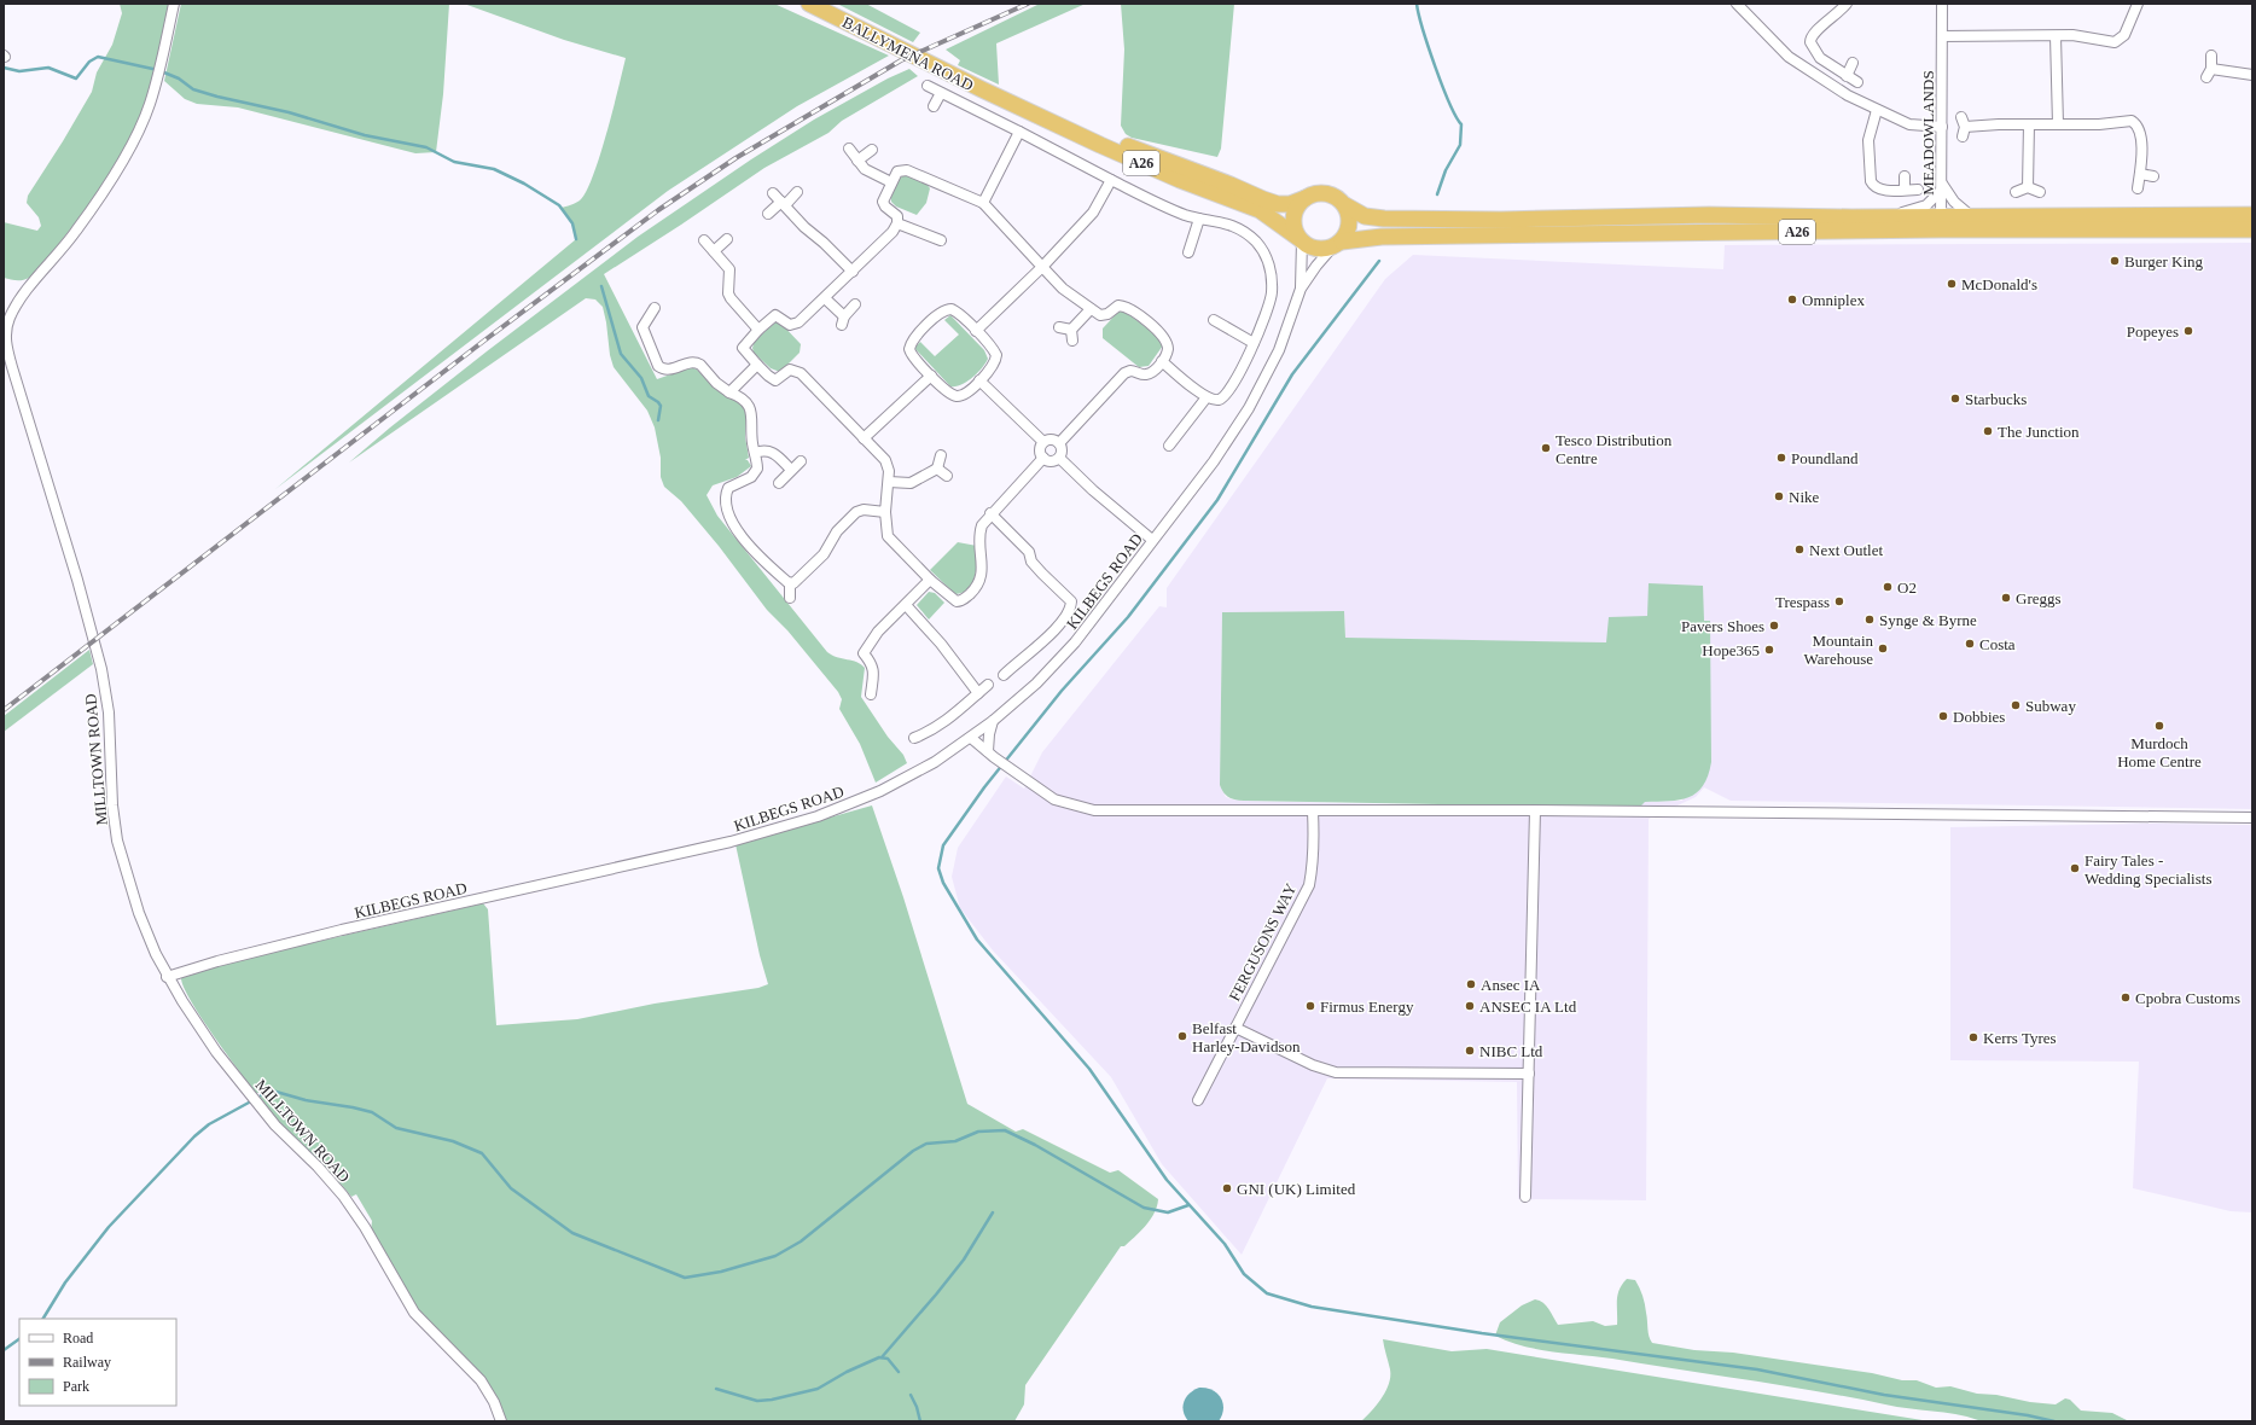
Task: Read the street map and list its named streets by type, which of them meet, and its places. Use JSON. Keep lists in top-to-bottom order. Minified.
{"streets":{"highway":["BALLYMENA ROAD","A26"],"street":["MEADOWLANDS","KILBEGS ROAD","MILLTOWN ROAD","FERGUSONS WAY"]},"crossings":[["BALLYMENA ROAD","A26"],["BALLYMENA ROAD","KILBEGS ROAD"],["MEADOWLANDS","A26"],["A26","KILBEGS ROAD"],["KILBEGS ROAD","MILLTOWN ROAD"]],"places":["Burger King","McDonald's","Omniplex","Popeyes","Starbucks","The Junction","Tesco Distribution Centre","Poundland","Nike","Next Outlet","O2","Greggs","Trespass","Synge & Byrne","Pavers Shoes","Costa","Mountain Warehouse","Hope365","Subway","Dobbies","Murdoch Home Centre","Fairy Tales - Wedding Specialists","Ansec IA","Cpobra Customs","Firmus Energy","ANSEC IA Ltd","Belfast Harley-Davidson","Kerrs Tyres","NIBC Ltd","GNI (UK) Limited"],"legend":["Road","Railway","Park"]}
